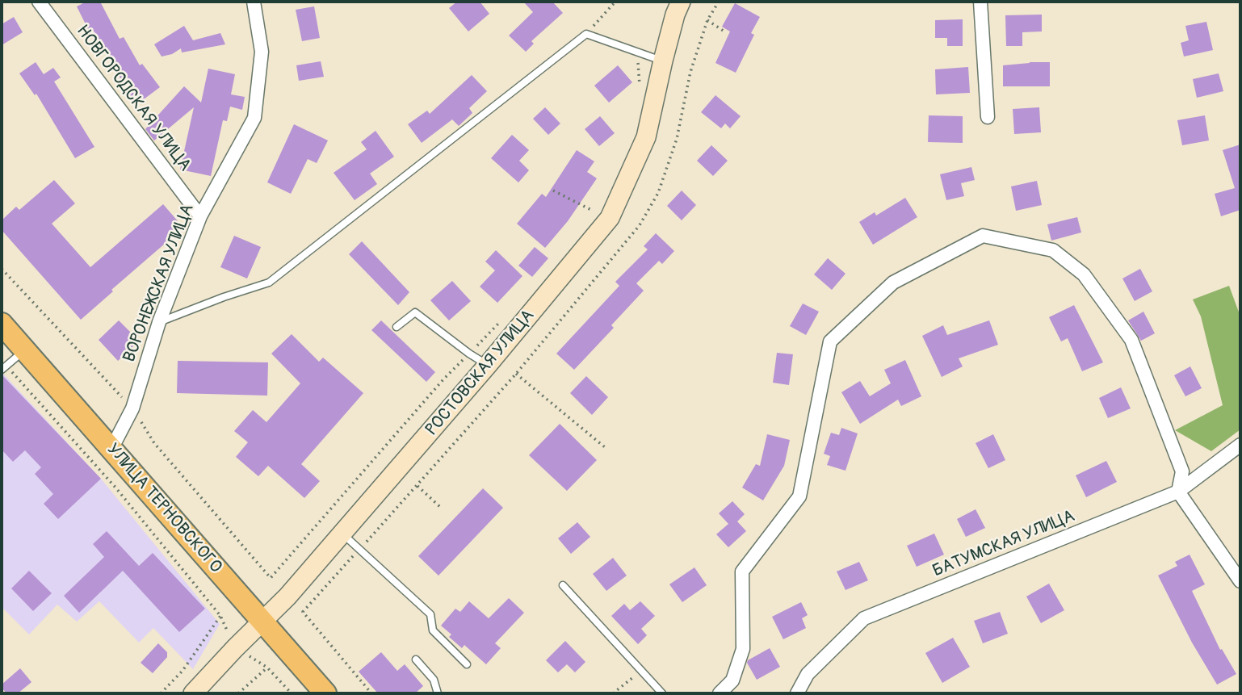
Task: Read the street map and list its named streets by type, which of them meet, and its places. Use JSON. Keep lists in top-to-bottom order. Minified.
{"streets":{"main road":["УЛИЦА ТЕРНОВСКОГО"],"street":["НОВГОРОДСКАЯ УЛИЦА","ВОРОНЕЖСКАЯ УЛИЦА","РОСТОВСКАЯ УЛИЦА","БАТУМСКАЯ УЛИЦА"]},"crossings":[["НОВГОРОДСКАЯ УЛИЦА","ВОРОНЕЖСКАЯ УЛИЦА"],["ВОРОНЕЖСКАЯ УЛИЦА","УЛИЦА ТЕРНОВСКОГО"],["РОСТОВСКАЯ УЛИЦА","УЛИЦА ТЕРНОВСКОГО"]]}
